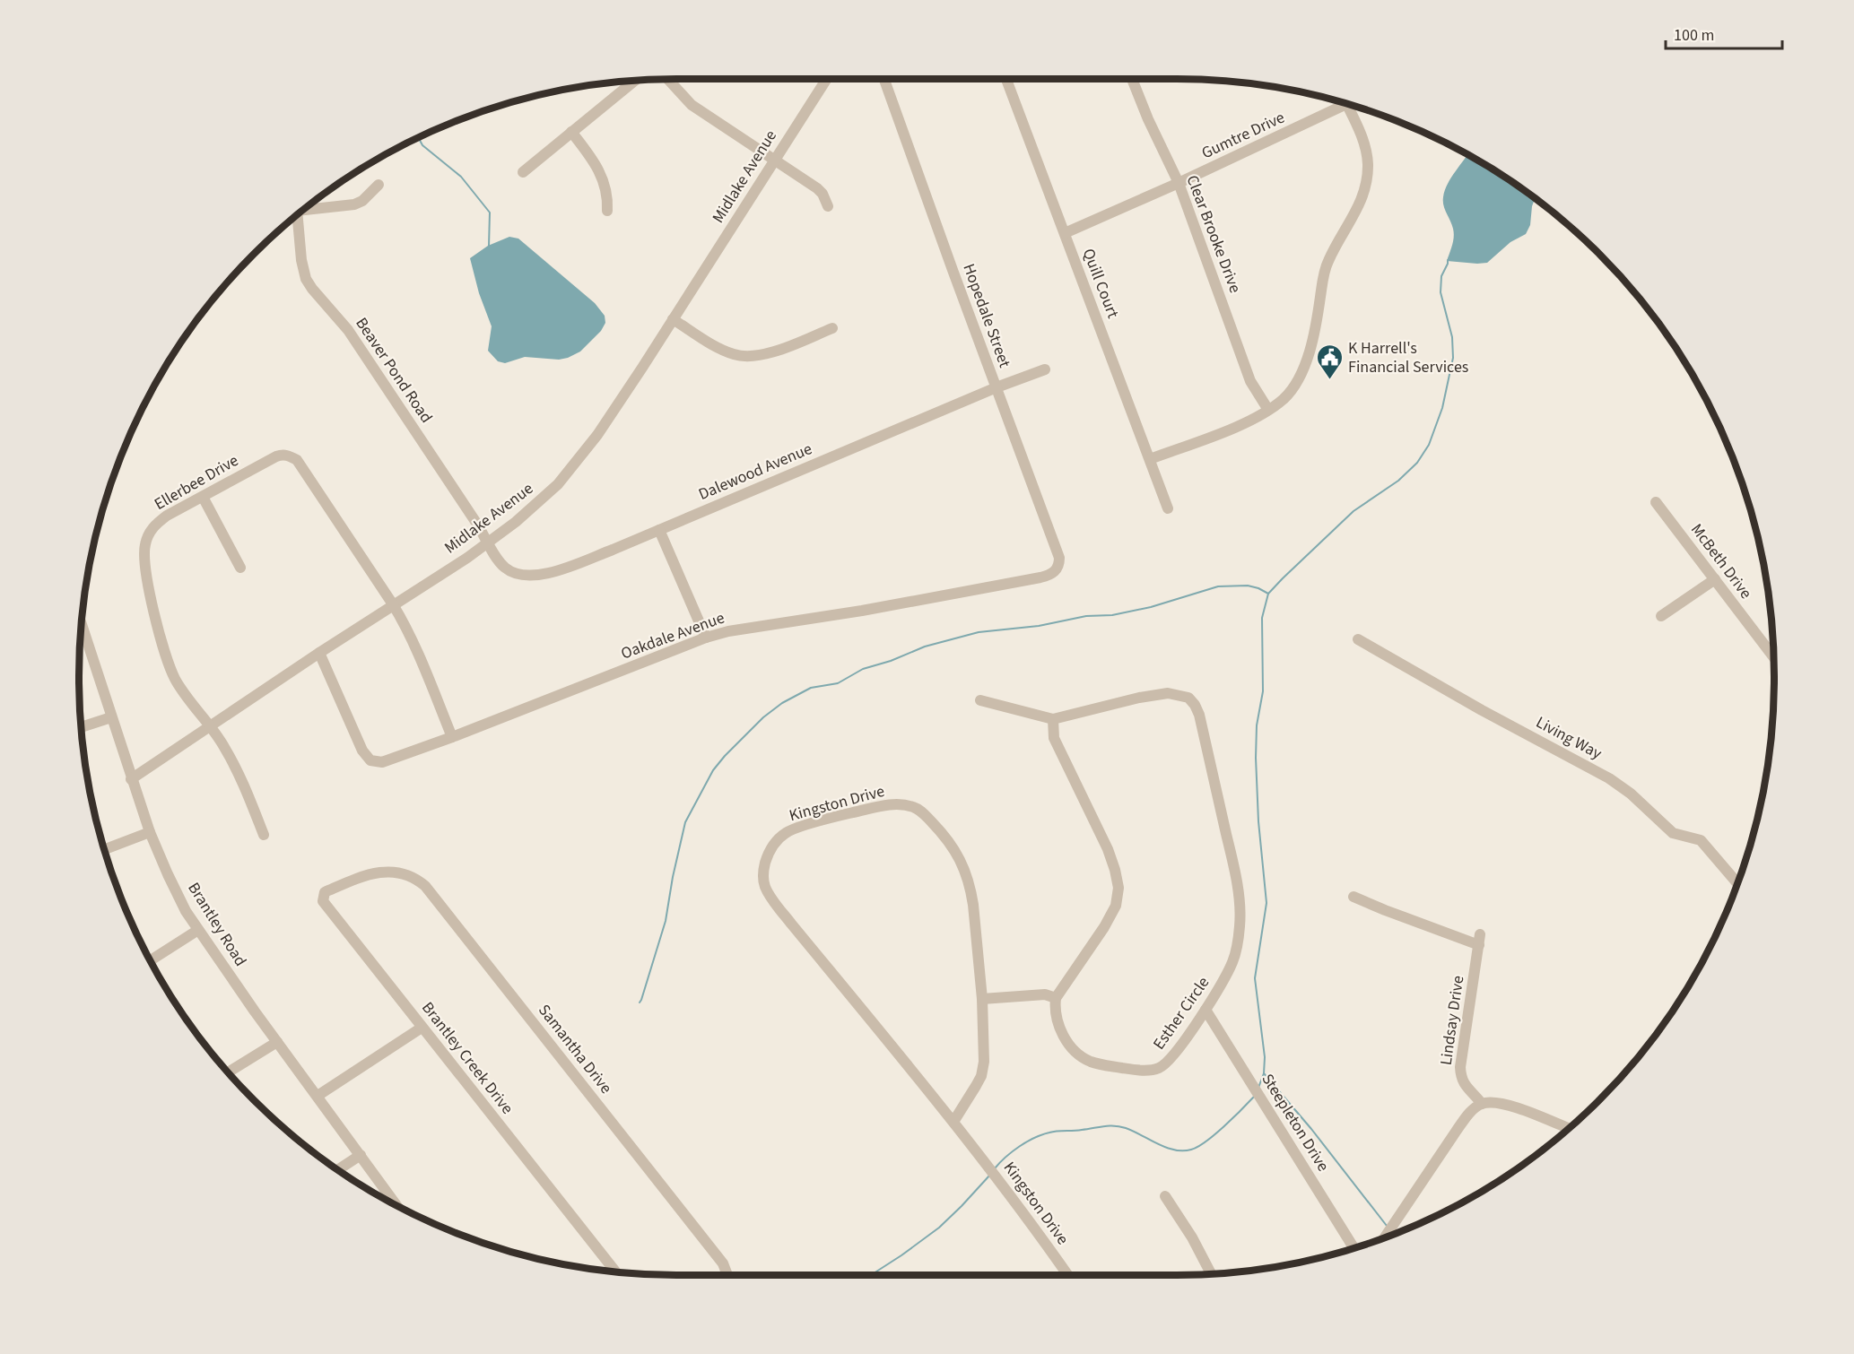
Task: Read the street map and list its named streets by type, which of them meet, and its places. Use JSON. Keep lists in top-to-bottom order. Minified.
{"streets":{"street":["Gumtre Drive","Midlake Avenue","Clear Brooke Drive","Quill Court","Hopedale Street","Beaver Pond Road","Dalewood Avenue","Ellerbee Drive","McBeth Drive","Oakdale Avenue","Living Way","Kingston Drive","Brantley Road","Esther Circle","Lindsay Drive","Samantha Drive","Brantley Creek Drive","Steepleton Drive"]},"crossings":[["Gumtre Drive","Clear Brooke Drive"],["Gumtre Drive","Quill Court"],["Midlake Avenue","Beaver Pond Road"],["Midlake Avenue","Dalewood Avenue"],["Midlake Avenue","Ellerbee Drive"],["Midlake Avenue","Oakdale Avenue"],["Midlake Avenue","Brantley Road"],["Hopedale Street","Dalewood Avenue"],["Hopedale Street","Oakdale Avenue"],["Beaver Pond Road","Dalewood Avenue"],["Esther Circle","Steepleton Drive"],["Samantha Drive","Brantley Creek Drive"]],"places":{"public building":["K Harrell's Financial Services"]},"scale_bar":"100 m"}
